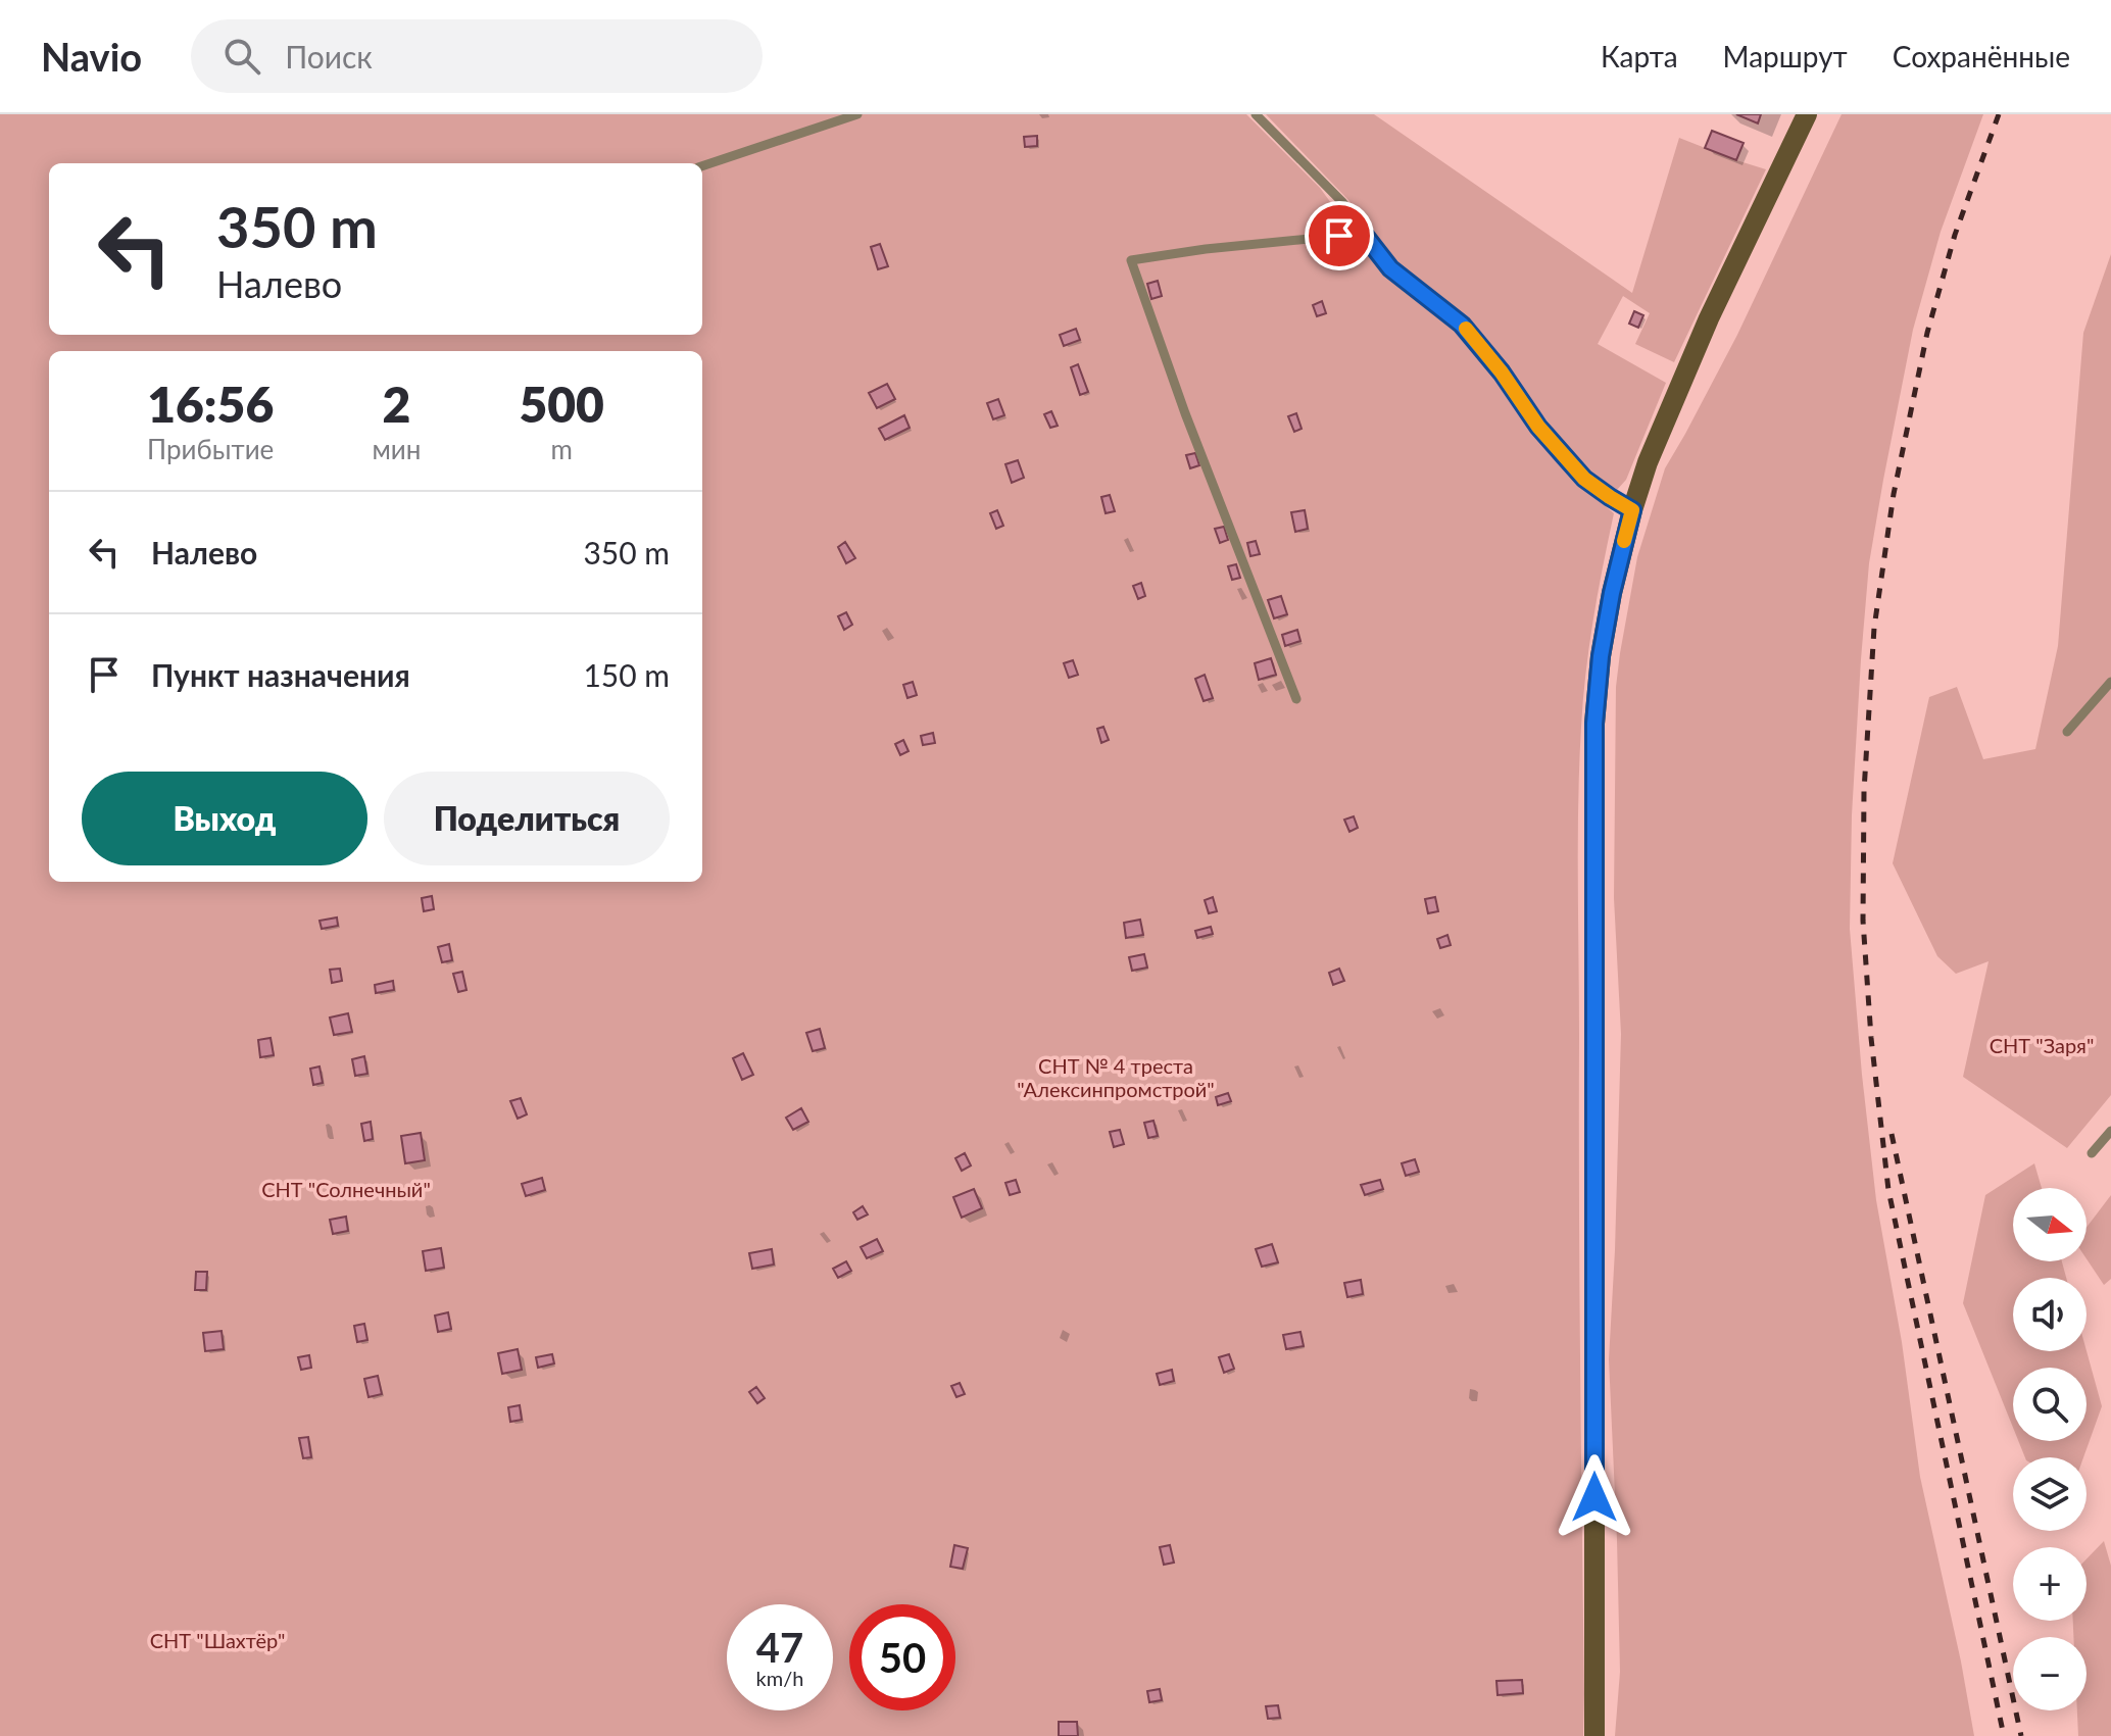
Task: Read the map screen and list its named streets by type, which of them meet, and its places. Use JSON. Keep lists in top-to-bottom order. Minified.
{"parks":["СНТ \"Заря\"","СНТ № 4 треста \"Алексинпромстрой\"","СНТ \"Солнечный\"","СНТ \"Шахтёр\""],"north":"right","page":{"header":"Navio","search":"Поиск","nav":["Карта","Маршрут","Сохранённые"],"turn":["350 m","Налево"],"eta":["16:56","Прибытие","2","мин","500","m"],"list":[{"name":"Налево","value":"350 m"},{"name":"Пункт назначения","value":"150 m"}],"buttons":["Выход","Поделиться"],"map_buttons":["+","−"],"speed":"47 km/h","limit":"50"}}
